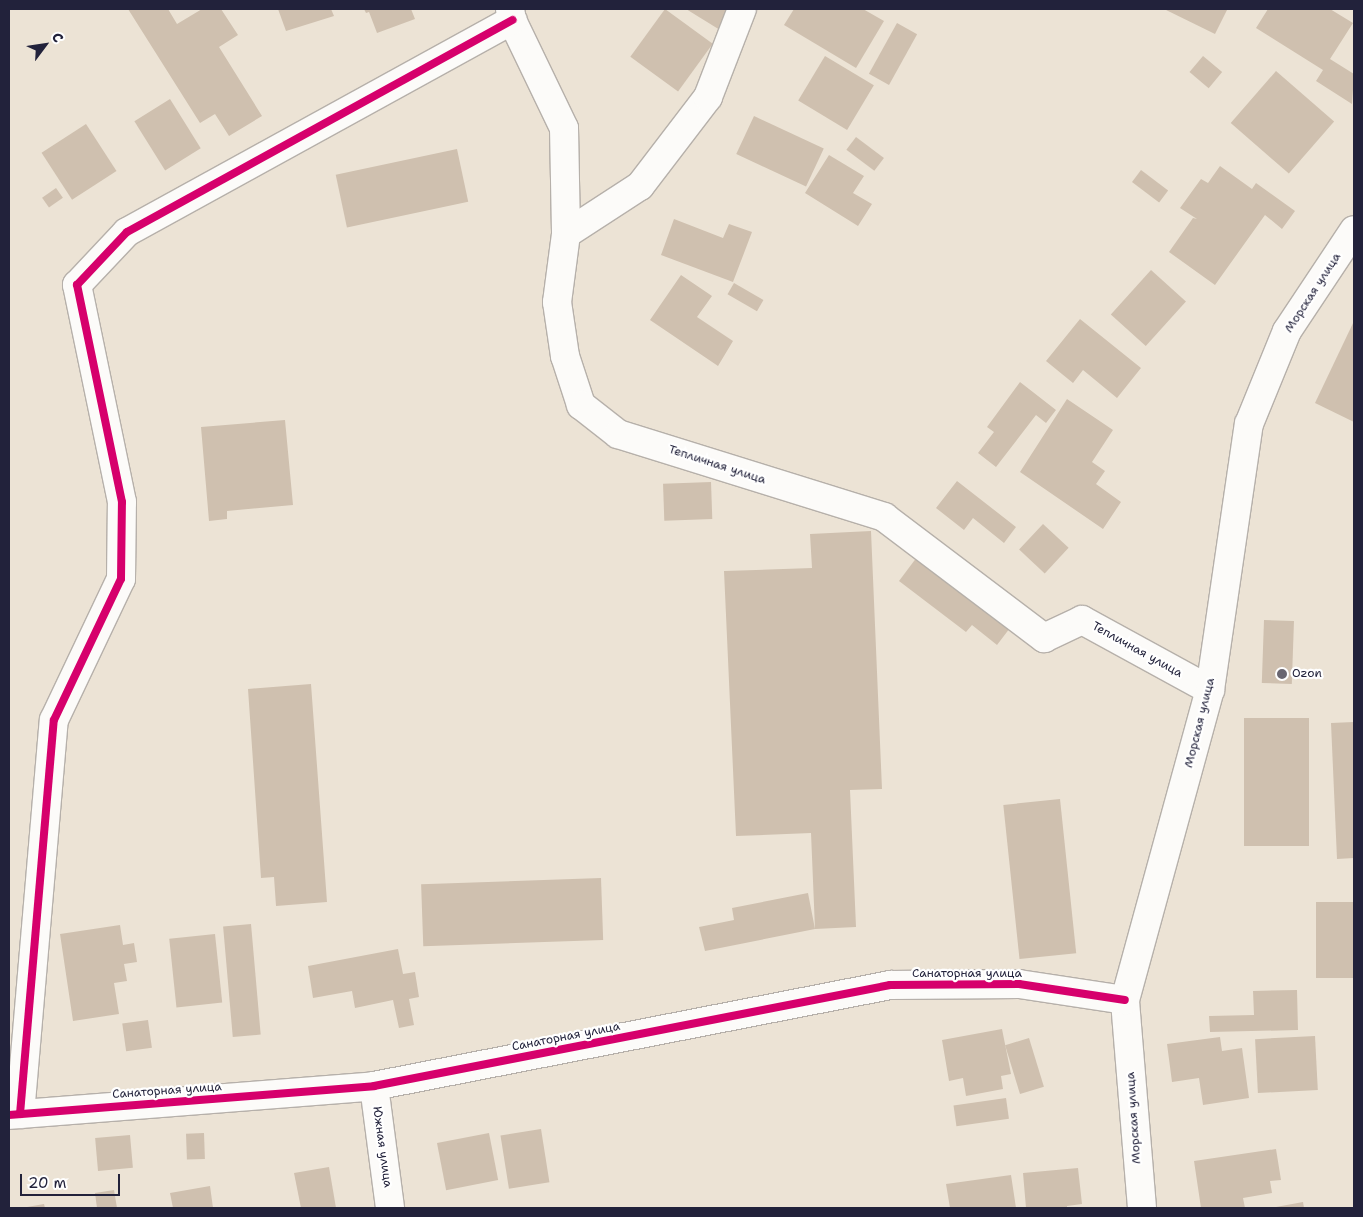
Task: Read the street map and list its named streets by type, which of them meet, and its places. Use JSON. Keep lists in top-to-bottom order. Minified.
{"streets":{"street":["Морская улица","Тепличная улица","Санаторная улица","Южная улица"]},"crossings":[["Морская улица","Тепличная улица"],["Морская улица","Санаторная улица"],["Санаторная улица","Южная улица"]],"places":["Ozon"],"scale_bar":"20 m","north":"top right"}
